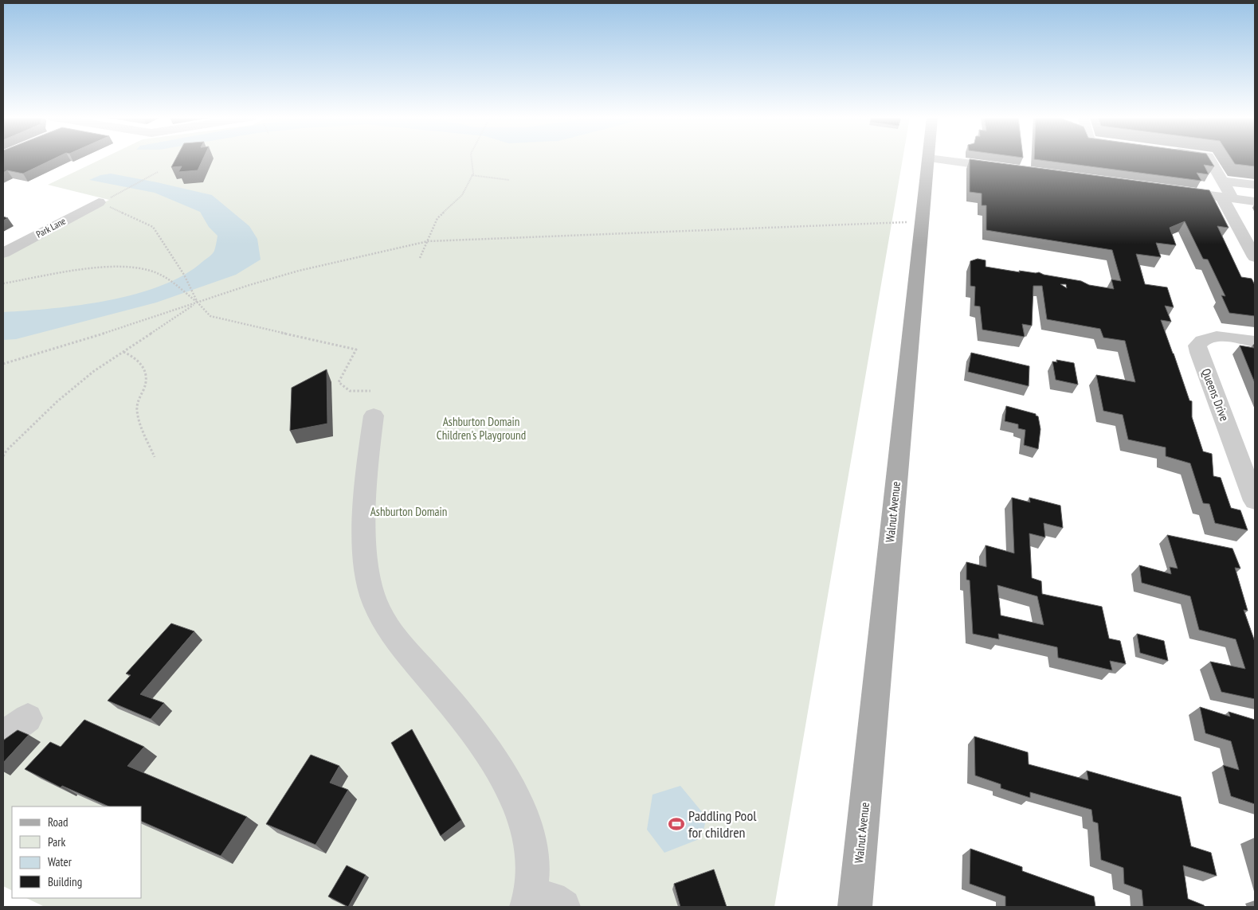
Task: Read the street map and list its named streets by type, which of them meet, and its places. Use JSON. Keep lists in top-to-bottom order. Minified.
{"streets":{"main road":["Walnut Avenue"],"street":["Park Lane","Queens Drive"]},"parks":["Ashburton Domain Children's Playground","Ashburton Domain"],"places":{"sports":["Paddling Pool for children"]},"legend":["Road","Park","Water","Building"]}
